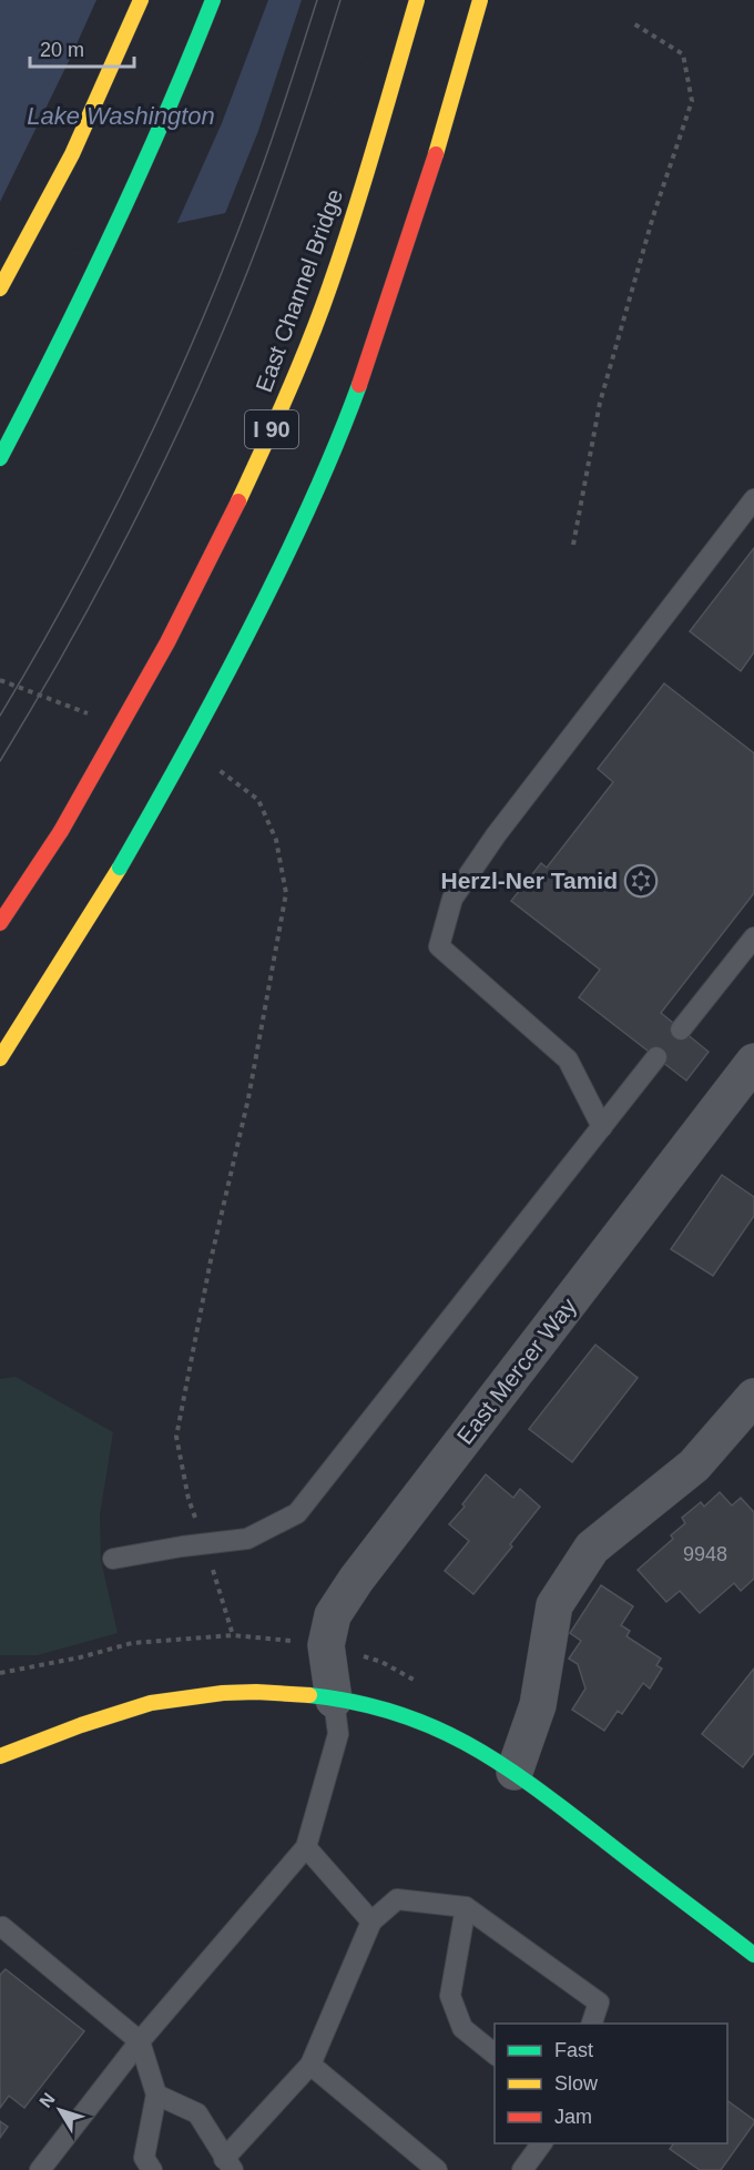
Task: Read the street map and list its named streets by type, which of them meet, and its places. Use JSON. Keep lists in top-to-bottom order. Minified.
{"streets":{"main road":["East Channel Bridge","I 90"],"street":["East Mercer Way"]},"water":["Lake Washington"],"places":{"synagogue":["Herzl-Ner Tamid"]},"house_numbers":["9948"],"legend":["Fast","Slow","Jam"],"scale_bar":"20 m","north":"top left"}
